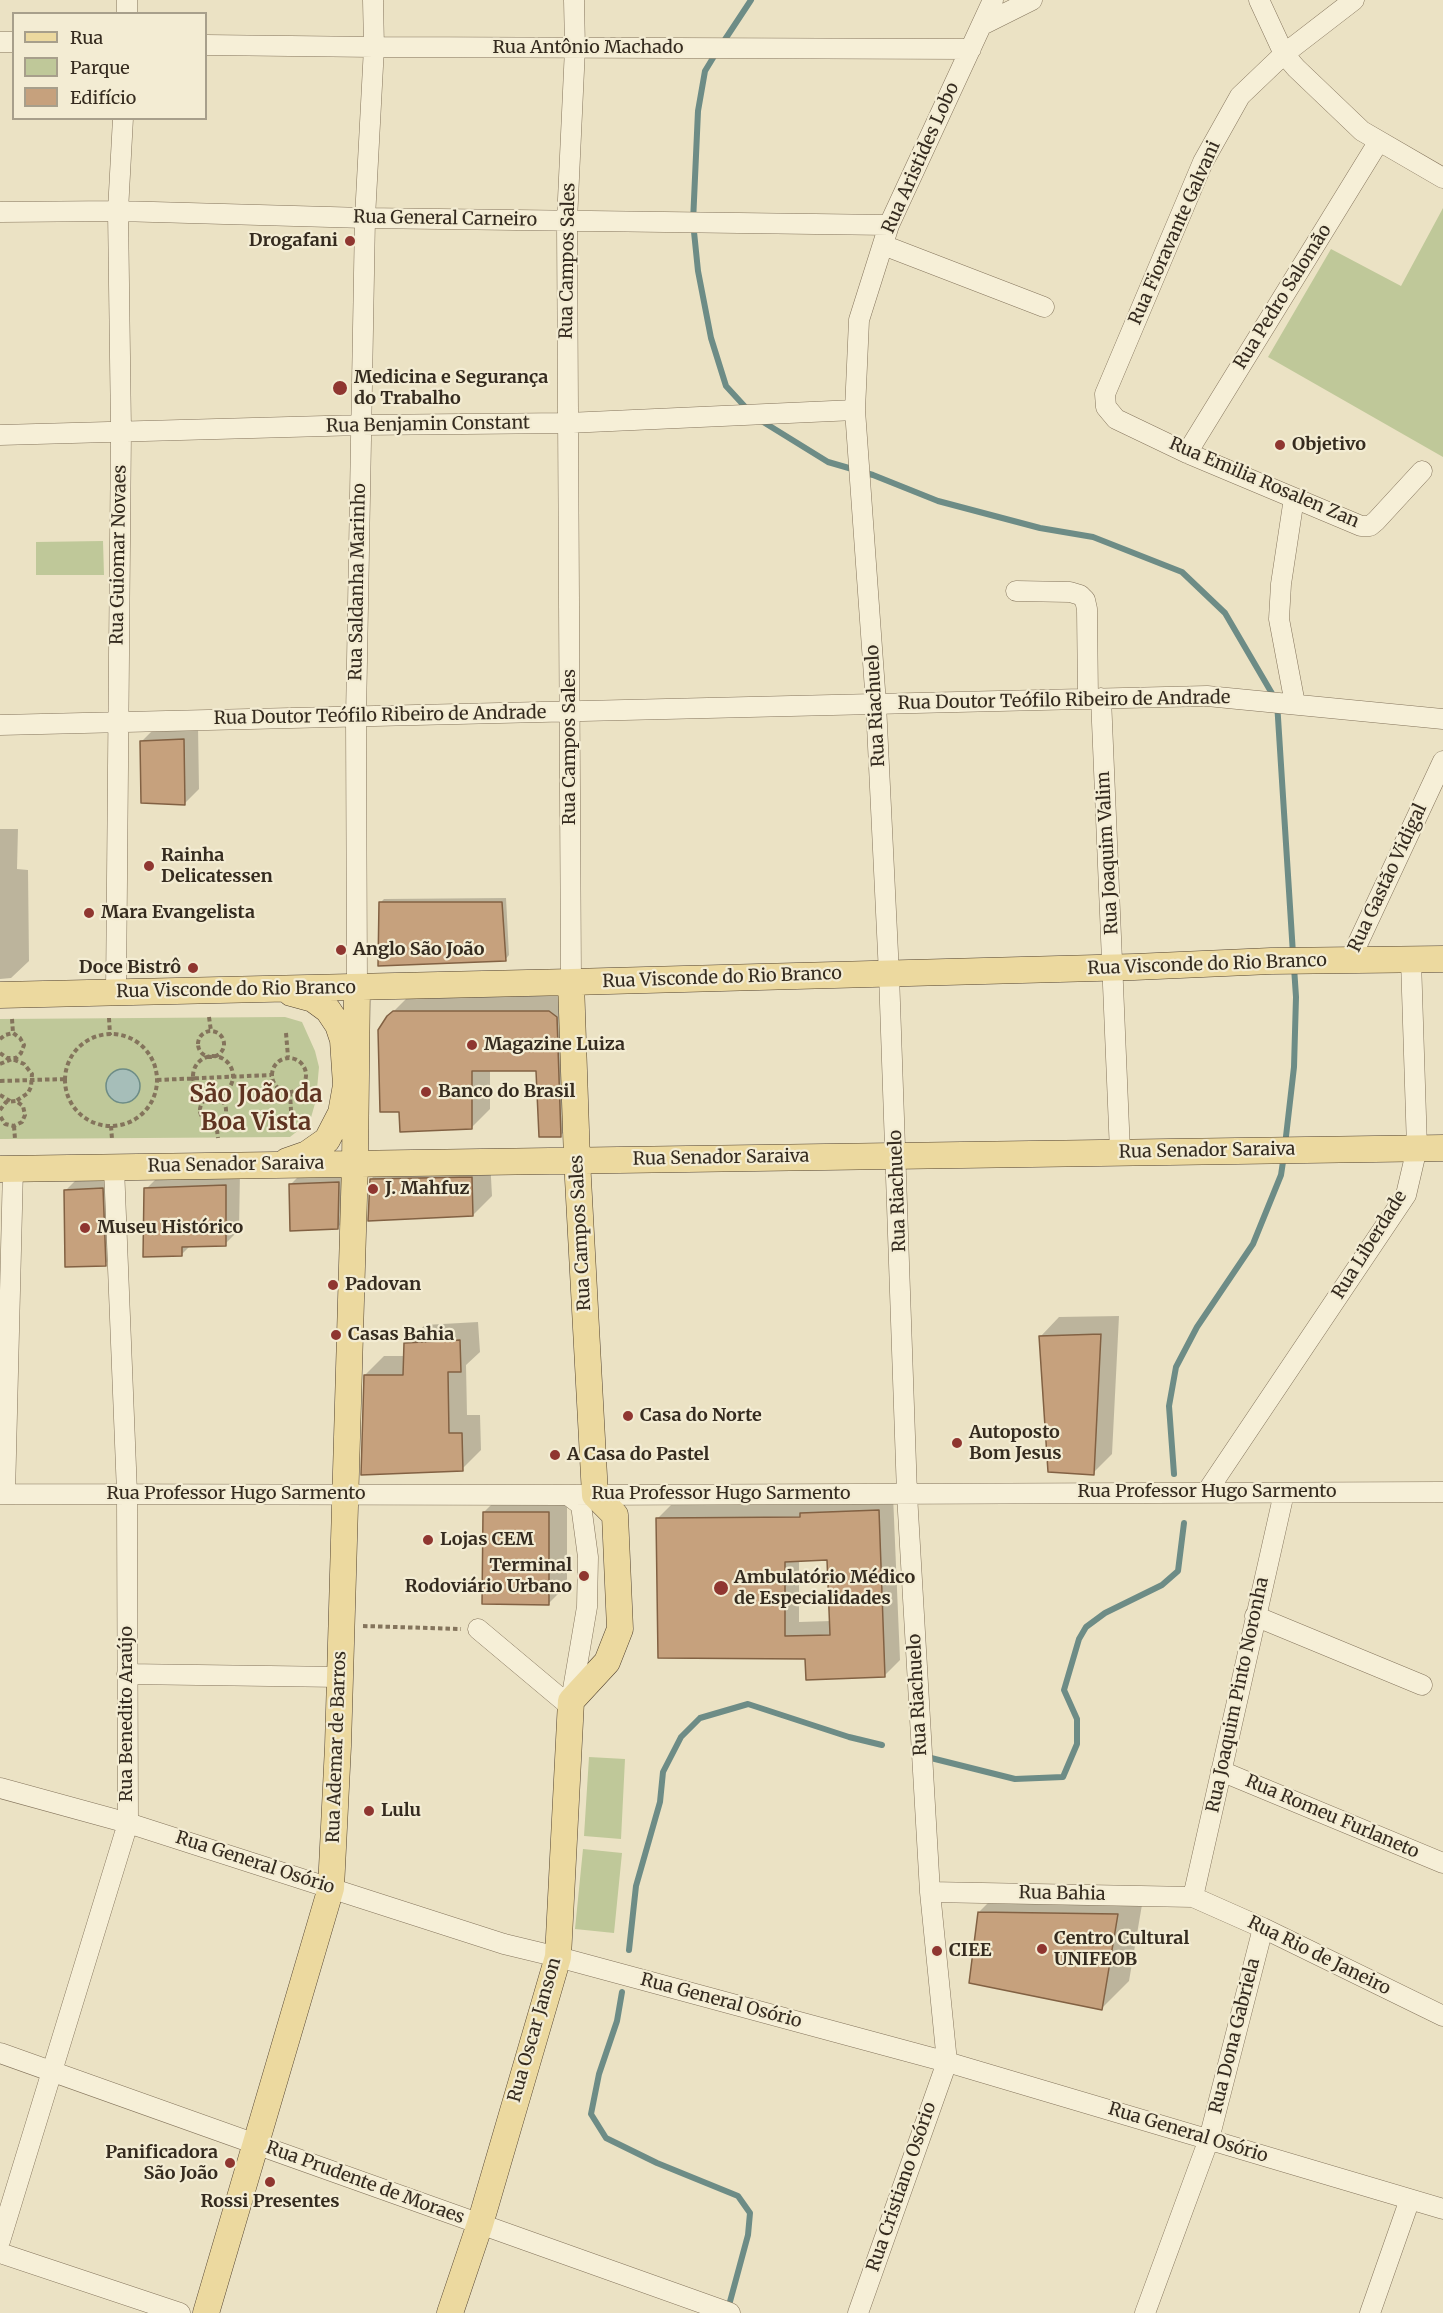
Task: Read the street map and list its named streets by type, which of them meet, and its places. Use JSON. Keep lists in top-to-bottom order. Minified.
{"streets":{"main road":["Rua Campos Sales","Rua Saldanha Marinho","Rua Visconde do Rio Branco","Rua Senador Saraiva","Rua Ademar de Barros","Rua Oscar Janson"],"street":["Rua Antônio Machado","Rua Aristides Lobo","Rua General Carneiro","Rua Fioravante Galvani","Rua Pedro Salomão","Rua Benjamin Constant","Rua Emilia Rosalen Zan","Rua Guiomar Novaes","Rua Doutor Teófilo Ribeiro de Andrade","Rua Riachuelo","Rua Joaquim Valim","Rua Gastão Vidigal","Rua Liberdade","Rua Professor Hugo Sarmento","Rua Joaquim Pinto Noronha","Rua Benedito Araújo","Rua Romeu Furlaneto","Rua General Osório","Rua Bahia","Rua Rio de Janeiro","Rua Dona Gabriela","Rua Prudente de Moraes","Rua Cristiano Osório"]},"crossings":[["Rua Antônio Machado","Rua Aristides Lobo"],["Rua Antônio Machado","Rua Campos Sales"],["Rua Antônio Machado","Rua Saldanha Marinho"],["Rua Aristides Lobo","Rua General Carneiro"],["Rua Aristides Lobo","Rua Riachuelo"],["Rua General Carneiro","Rua Campos Sales"],["Rua General Carneiro","Rua Guiomar Novaes"],["Rua General Carneiro","Rua Saldanha Marinho"],["Rua Fioravante Galvani","Rua Emilia Rosalen Zan"],["Rua Campos Sales","Rua Benjamin Constant"],["Rua Campos Sales","Rua Doutor Teófilo Ribeiro de Andrade"],["Rua Campos Sales","Rua Visconde do Rio Branco"],["Rua Campos Sales","Rua Senador Saraiva"],["Rua Campos Sales","Rua Professor Hugo Sarmento"],["Rua Pedro Salomão","Rua Emilia Rosalen Zan"],["Rua Benjamin Constant","Rua Guiomar Novaes"],["Rua Benjamin Constant","Rua Saldanha Marinho"],["Rua Benjamin Constant","Rua Riachuelo"],["Rua Guiomar Novaes","Rua Doutor Teófilo Ribeiro de Andrade"],["Rua Guiomar Novaes","Rua Visconde do Rio Branco"],["Rua Saldanha Marinho","Rua Doutor Teófilo Ribeiro de Andrade"],["Rua Saldanha Marinho","Rua Visconde do Rio Branco"],["Rua Saldanha Marinho","Rua Senador Saraiva"],["Rua Saldanha Marinho","Rua Ademar de Barros"],["Rua Doutor Teófilo Ribeiro de Andrade","Rua Riachuelo"],["Rua Doutor Teófilo Ribeiro de Andrade","Rua Joaquim Valim"],["Rua Riachuelo","Rua Visconde do Rio Branco"],["Rua Riachuelo","Rua Senador Saraiva"],["Rua Riachuelo","Rua Professor Hugo Sarmento"],["Rua Riachuelo","Rua General Osório"],["Rua Riachuelo","Rua Bahia"],["Rua Riachuelo","Rua Cristiano Osório"],["Rua Joaquim Valim","Rua Visconde do Rio Branco"],["Rua Joaquim Valim","Rua Senador Saraiva"],["Rua Gastão Vidigal","Rua Visconde do Rio Branco"],["Rua Visconde do Rio Branco","Rua Liberdade"],["Rua Senador Saraiva","Rua Liberdade"],["Rua Senador Saraiva","Rua Benedito Araújo"],["Rua Senador Saraiva","Rua Ademar de Barros"],["Rua Liberdade","Rua Professor Hugo Sarmento"],["Rua Professor Hugo Sarmento","Rua Joaquim Pinto Noronha"],["Rua Professor Hugo Sarmento","Rua Benedito Araújo"],["Rua Professor Hugo Sarmento","Rua Ademar de Barros"],["Rua Joaquim Pinto Noronha","Rua Romeu Furlaneto"],["Rua Joaquim Pinto Noronha","Rua Bahia"],["Rua Joaquim Pinto Noronha","Rua Rio de Janeiro"],["Rua Benedito Araújo","Rua General Osório"],["Rua Benedito Araújo","Rua Prudente de Moraes"],["Rua Ademar de Barros","Rua General Osório"],["Rua Ademar de Barros","Rua Prudente de Moraes"],["Rua General Osório","Rua Oscar Janson"],["Rua General Osório","Rua Dona Gabriela"],["Rua General Osório","Rua Cristiano Osório"],["Rua Bahia","Rua Rio de Janeiro"],["Rua Rio de Janeiro","Rua Dona Gabriela"],["Rua Oscar Janson","Rua Prudente de Moraes"]],"districts":["São João da Boa Vista"],"places":["Drogafani","Medicina e Segurança do Trabalho","Objetivo","Rainha Delicatessen","Mara Evangelista","Anglo São João","Doce Bistrô","Magazine Luiza","Banco do Brasil","J. Mahfuz","Museu Histórico","Padovan","Casas Bahia","Casa do Norte","Autoposto Bom Jesus","A Casa do Pastel","Lojas CEM","Terminal Rodoviário Urbano","Ambulatório Médico de Especialidades","Lulu","Centro Cultural UNIFEOB","CIEE","Panificadora São João","Rossi Presentes"],"legend":["Rua","Parque","Edifício"]}
